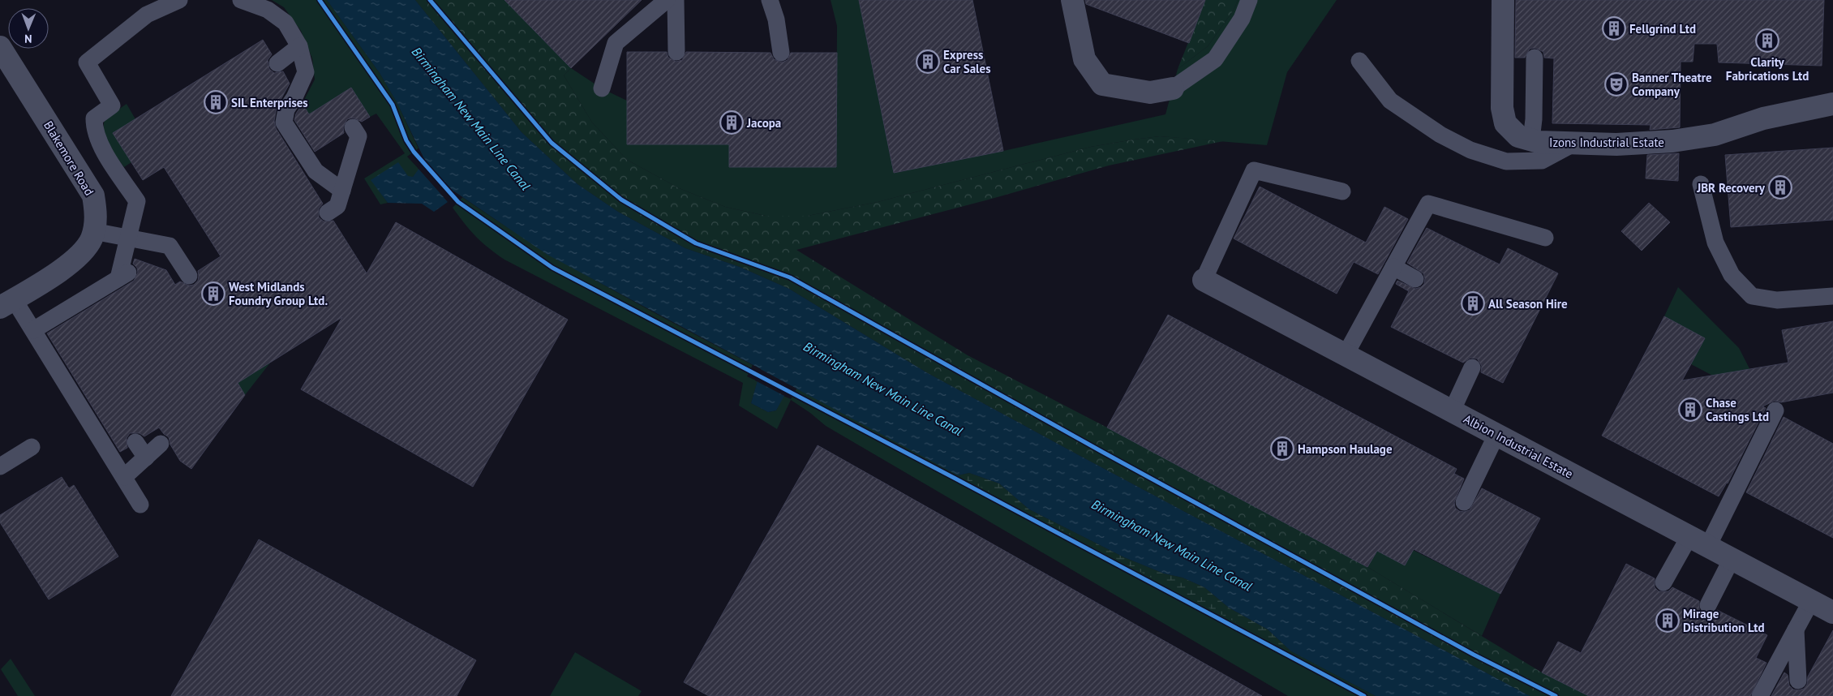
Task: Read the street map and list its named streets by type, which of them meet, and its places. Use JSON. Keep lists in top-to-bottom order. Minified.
{"streets":{"street":["Izons Industrial Estate","Blakemore Road","Albion Industrial Estate"]},"water":["Birmingham New Main Line Canal"],"places":{"building":["Fellgrind Ltd","Clarity Fabrications Ltd","Express Car Sales","SIL Enterprises","Jacopa","JBR Recovery","West Midlands Foundry Group Ltd.","All Season Hire","Chase Castings Ltd","Hampson Haulage","Mirage Distribution Ltd"],"theatre":["Banner Theatre Company"]},"north":"bottom"}
